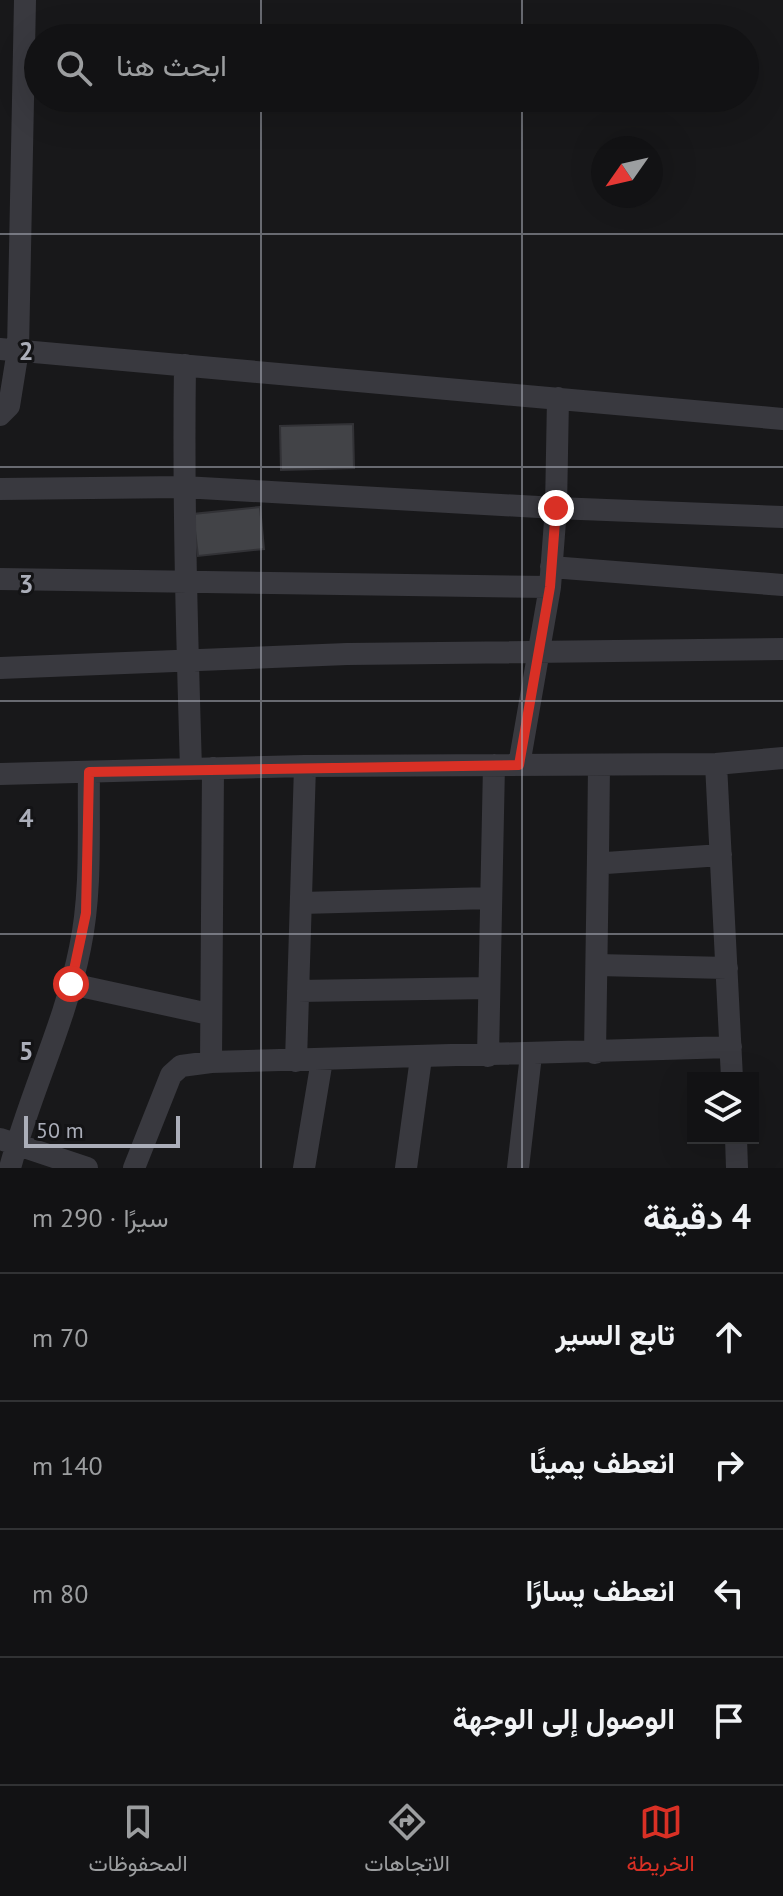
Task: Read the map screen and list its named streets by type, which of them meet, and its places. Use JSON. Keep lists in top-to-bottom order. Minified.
{"scale_bar":"50 m","north":"bottom left","page":{"search":"ابحث هنا","scale":"50 m","heading":["4 دقيقة","سيرًا · 290 m"],"list":[["تابع السير","70 m"],["انعطف يمينًا","140 m"],["انعطف يسارًا","80 m"],"الوصول إلى الوجهة"],"nav":["الخريطة","الاتجاهات","المحفوظات"]},"grid":{"rows":["2","3","4","5"]}}
